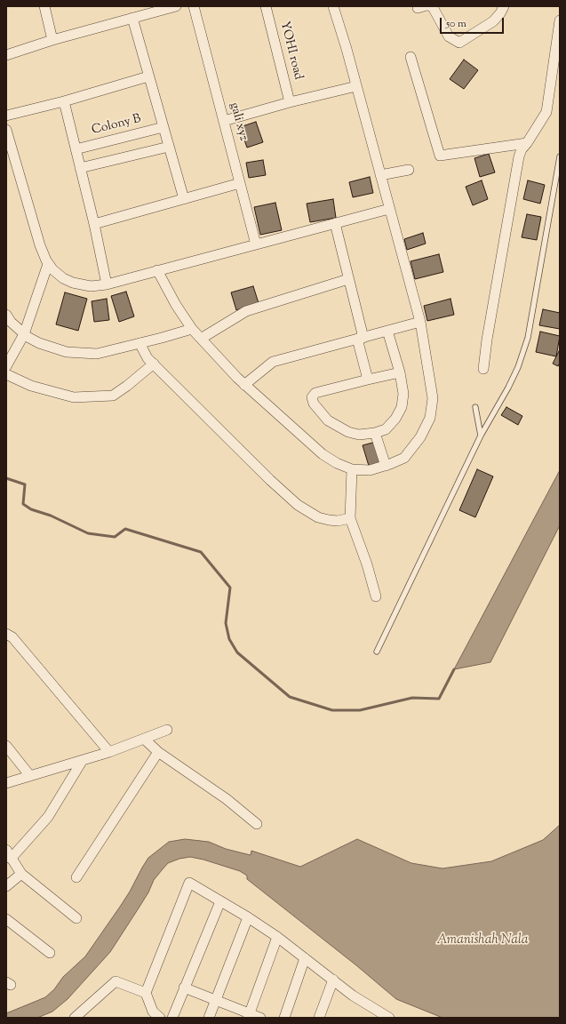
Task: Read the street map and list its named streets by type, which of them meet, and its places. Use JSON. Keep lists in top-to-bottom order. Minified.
{"streets":{"street":["YOHI road","gali xyz","Colony B"]},"water":["Amanishah Nala"],"scale_bar":"50 m"}
